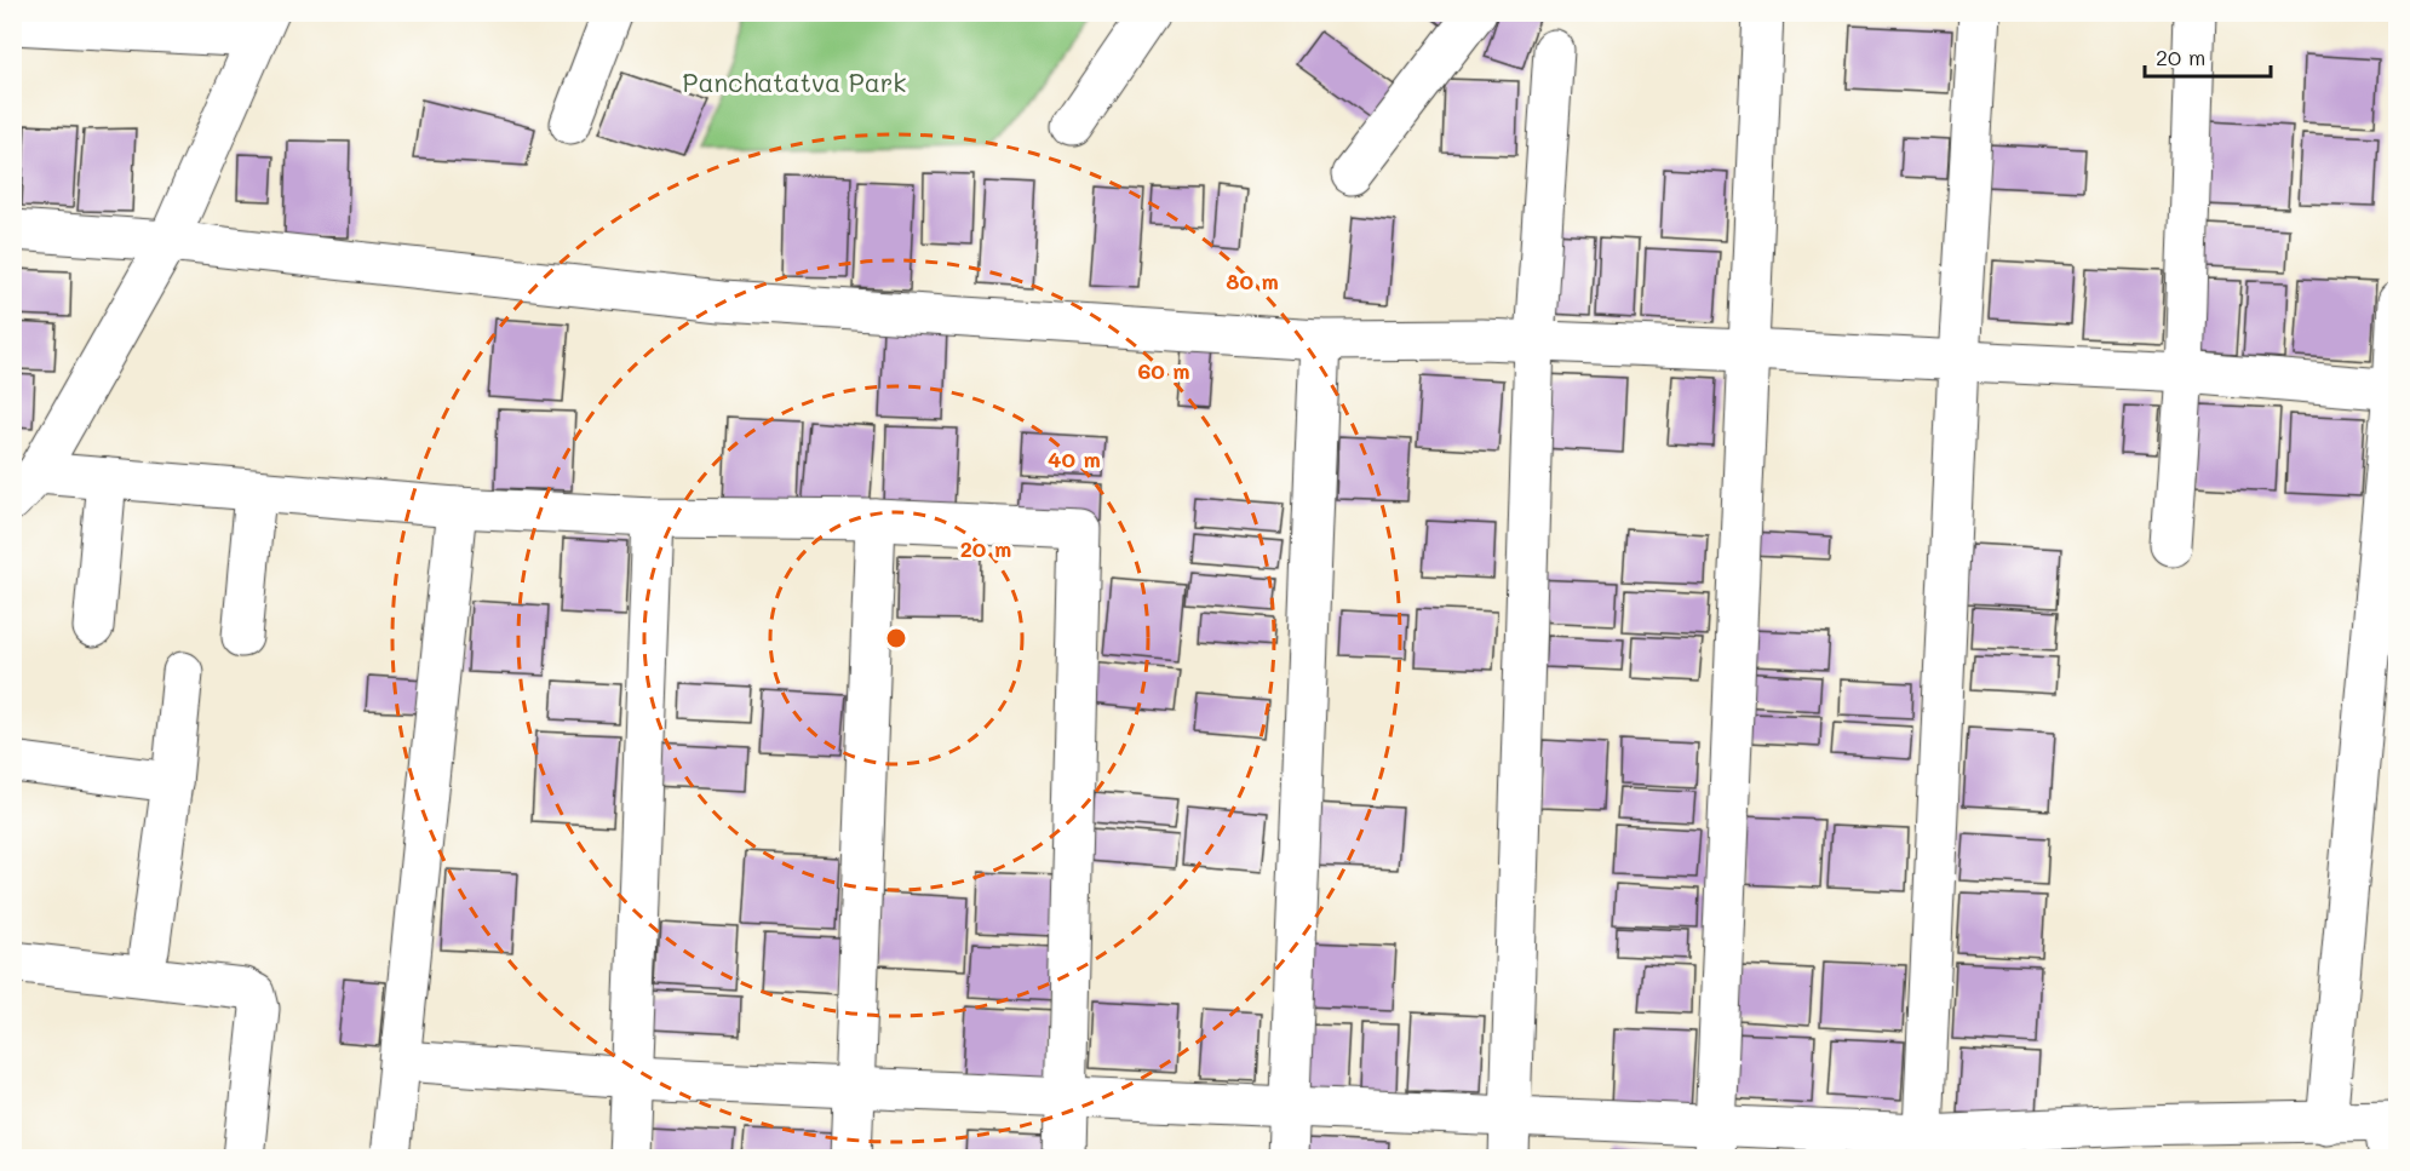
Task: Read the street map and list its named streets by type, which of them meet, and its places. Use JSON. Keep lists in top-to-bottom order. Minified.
{"parks":["Panchatatva Park"],"scale_bar":"20 m","rings":["80 m","60 m","40 m","20 m"]}
